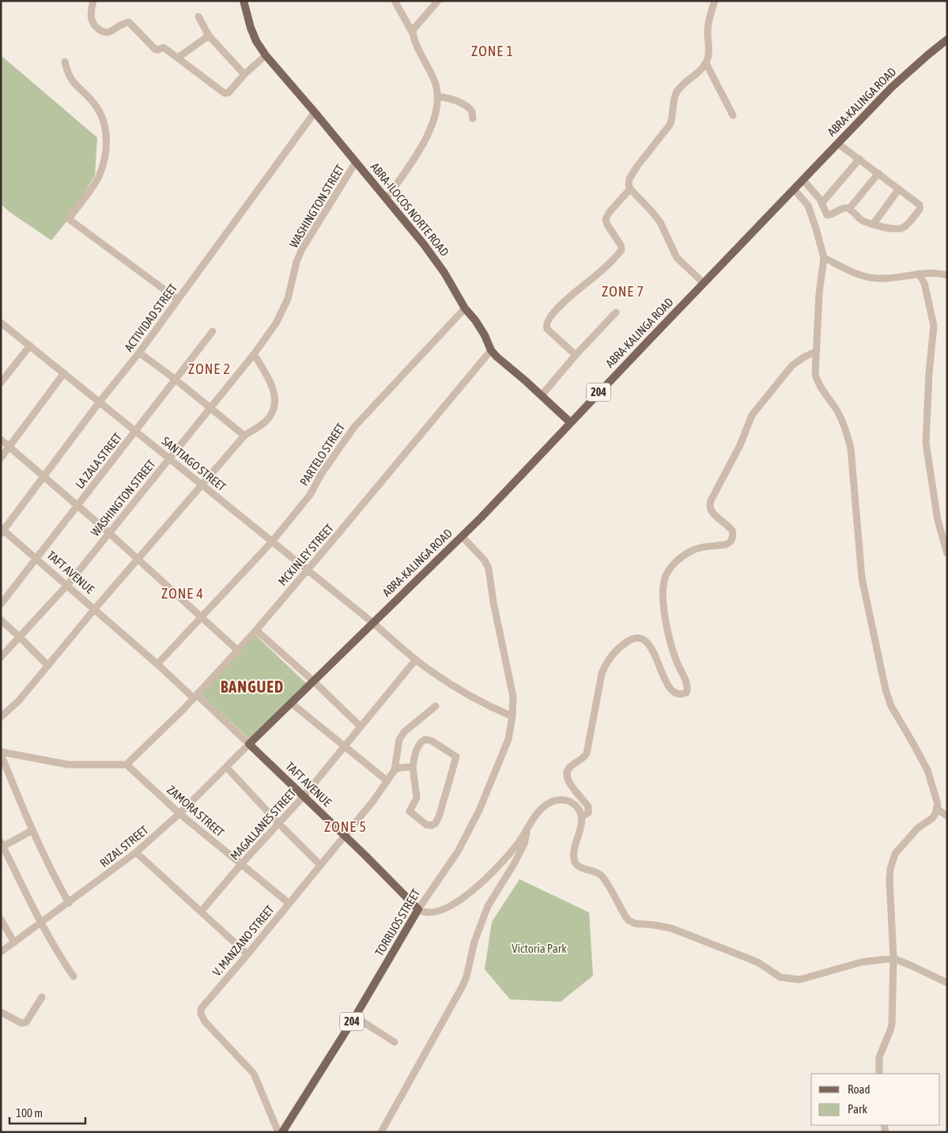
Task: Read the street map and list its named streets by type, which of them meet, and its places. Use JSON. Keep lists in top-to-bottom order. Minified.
{"streets":{"main road":["ABRA-KALINGA ROAD","ABRA-ILOCOS NORTE ROAD","204","TAFT AVENUE","TORRIJOS STREET"],"street":["WASHINGTON STREET","ACTIVIDAD STREET","PARTELO STREET","LA ZALA STREET","SANTIAGO STREET","MCKINLEY STREET","ZAMORA STREET","MAGALLANES STREET","RIZAL STREET","V. MANZANO STREET"]},"crossings":[["ABRA-KALINGA ROAD","ABRA-ILOCOS NORTE ROAD"],["ABRA-KALINGA ROAD","SANTIAGO STREET"],["ABRA-KALINGA ROAD","TAFT AVENUE"],["ABRA-KALINGA ROAD","RIZAL STREET"],["ABRA-KALINGA ROAD","TORRIJOS STREET"],["WASHINGTON STREET","ABRA-ILOCOS NORTE ROAD"],["WASHINGTON STREET","SANTIAGO STREET"],["WASHINGTON STREET","TAFT AVENUE"],["ABRA-ILOCOS NORTE ROAD","ACTIVIDAD STREET"],["ABRA-ILOCOS NORTE ROAD","PARTELO STREET"],["ABRA-ILOCOS NORTE ROAD","MCKINLEY STREET"],["ACTIVIDAD STREET","SANTIAGO STREET"],["ACTIVIDAD STREET","TAFT AVENUE"],["PARTELO STREET","SANTIAGO STREET"],["PARTELO STREET","TAFT AVENUE"],["LA ZALA STREET","SANTIAGO STREET"],["LA ZALA STREET","TAFT AVENUE"],["SANTIAGO STREET","MCKINLEY STREET"],["SANTIAGO STREET","MAGALLANES STREET"],["SANTIAGO STREET","TORRIJOS STREET"],["MCKINLEY STREET","TAFT AVENUE"],["MCKINLEY STREET","ZAMORA STREET"],["TAFT AVENUE","MAGALLANES STREET"],["TAFT AVENUE","RIZAL STREET"],["TAFT AVENUE","TORRIJOS STREET"],["TAFT AVENUE","V. MANZANO STREET"],["ZAMORA STREET","MAGALLANES STREET"],["ZAMORA STREET","RIZAL STREET"],["ZAMORA STREET","V. MANZANO STREET"]],"districts":["ZONE 1","ZONE 7","ZONE 2","ZONE 4","BANGUED","ZONE 5"],"parks":["Victoria Park"],"legend":["Road","Park"],"scale_bar":"100 m"}
